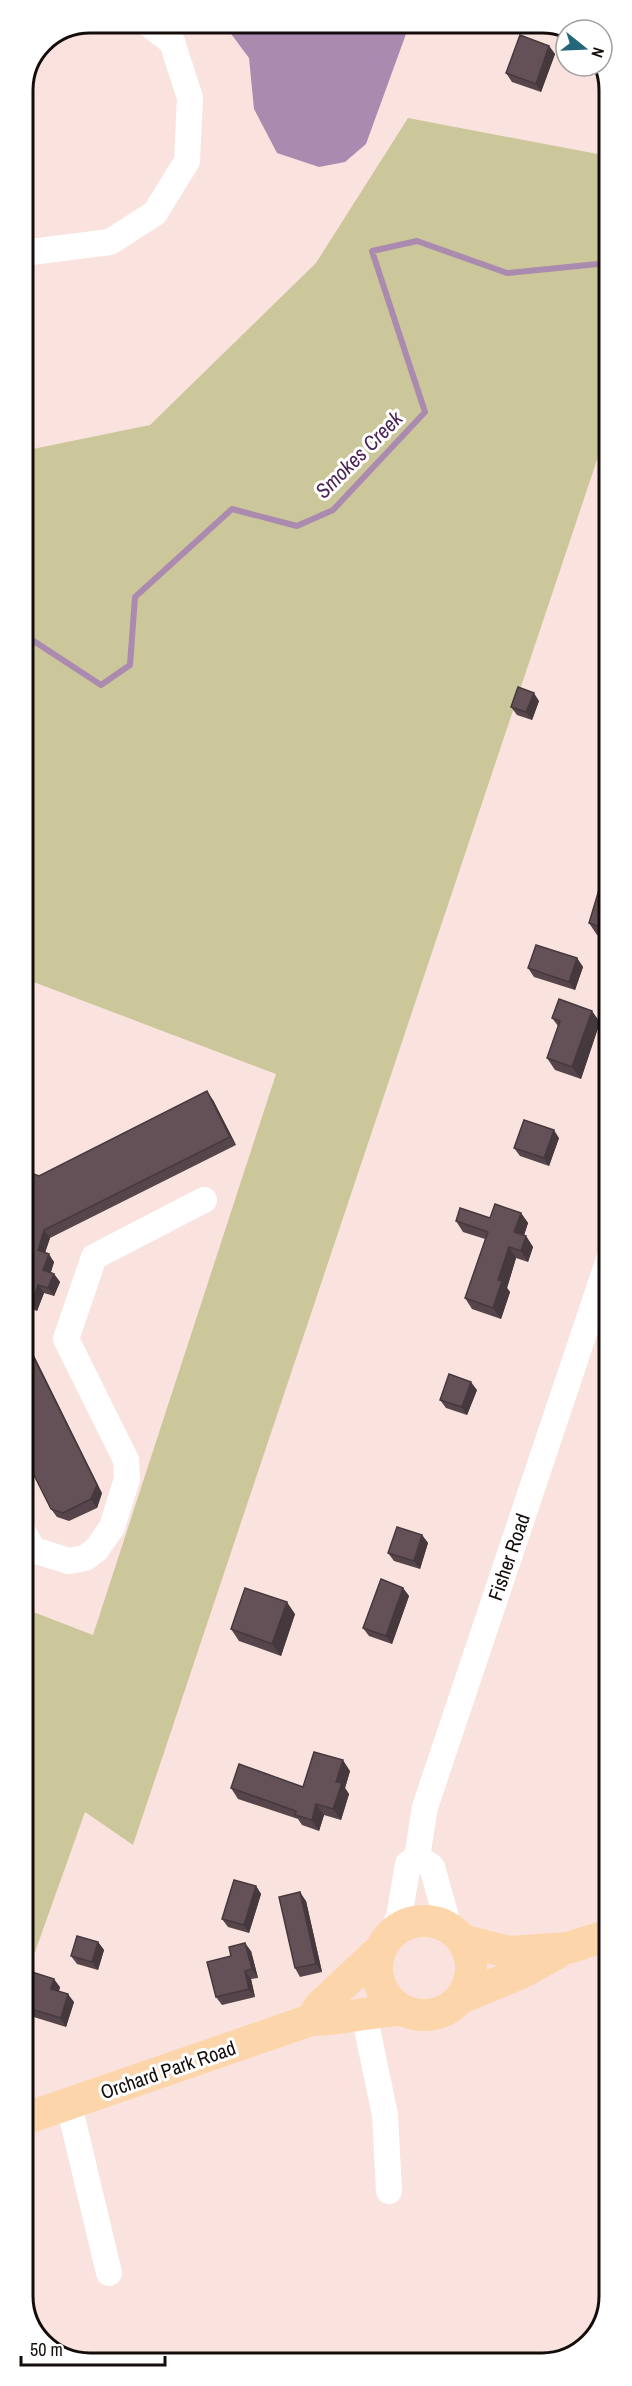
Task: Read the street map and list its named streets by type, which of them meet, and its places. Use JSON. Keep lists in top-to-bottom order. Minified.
{"streets":{"main road":["Orchard Park Road"],"street":["Fisher Road"]},"crossings":[["Fisher Road","Orchard Park Road"]],"water":["Smokes Creek"],"scale_bar":"50 m","north":"right"}
